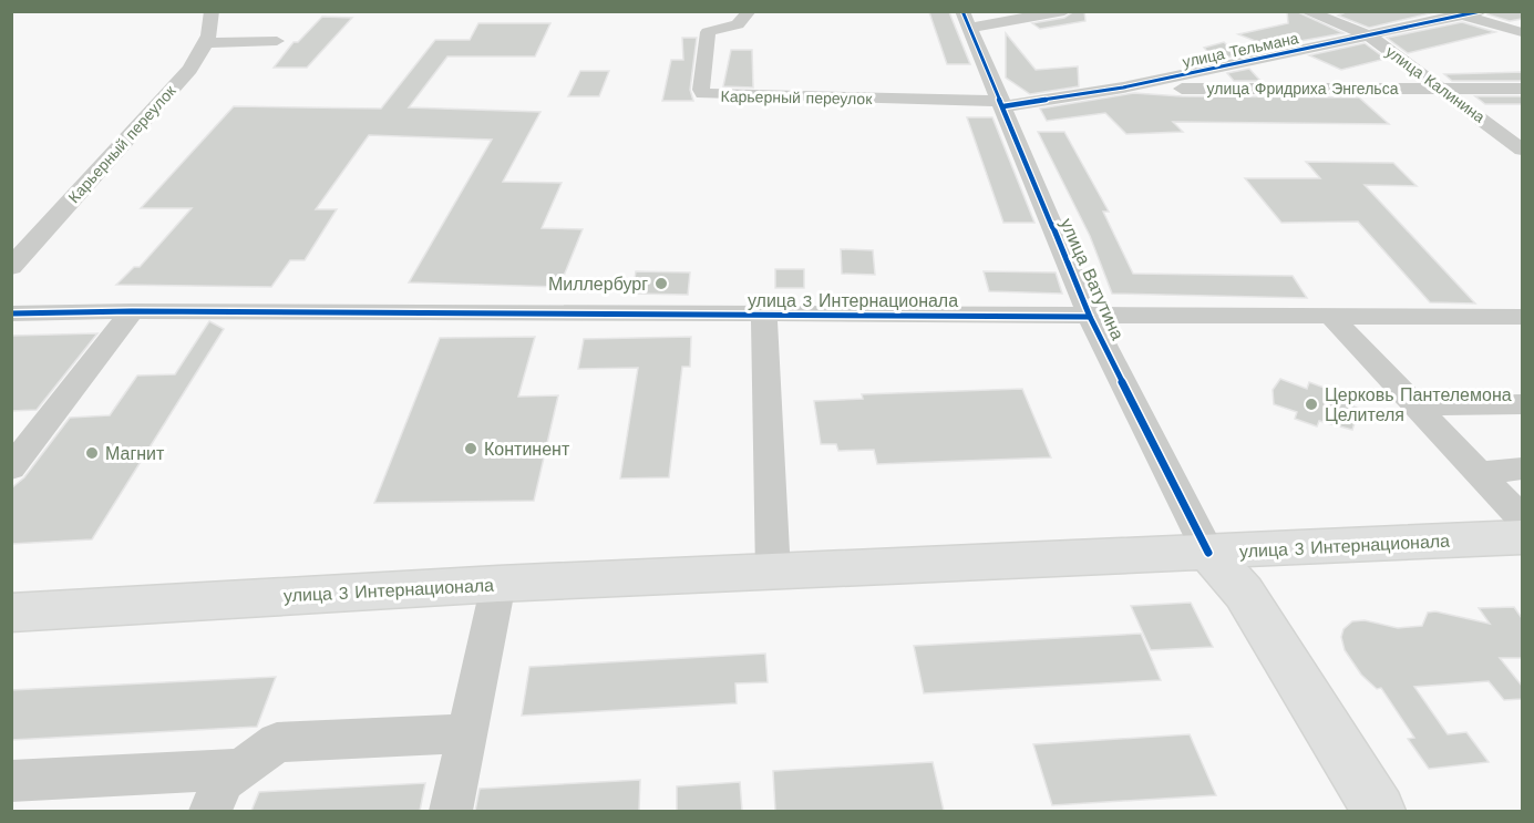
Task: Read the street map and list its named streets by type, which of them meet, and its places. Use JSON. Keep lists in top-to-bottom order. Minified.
{"streets":{"main road":["улица Ватутина","улица 3 Интернационала"],"street":["улица Тельмана","улица Калинина","улица Фридриха Энгельса","Карьерный переулок"]},"crossings":[["улица Тельмана","улица Калинина"],["улица Тельмана","улица Фридриха Энгельса"],["улица Тельмана","Карьерный переулок"],["улица Тельмана","улица Ватутина"],["улица Калинина","улица Фридриха Энгельса"],["Карьерный переулок","улица Ватутина"],["улица Ватутина","улица 3 Интернационала"]],"places":["Миллербург","Церковь Пантелемона Целителя","Континент","Магнит"]}
